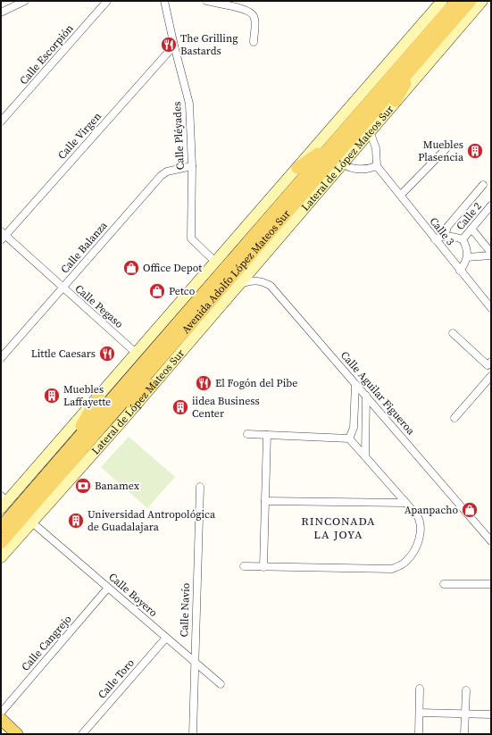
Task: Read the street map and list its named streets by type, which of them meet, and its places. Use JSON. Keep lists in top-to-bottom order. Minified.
{"streets":{"main road":["Lateral de López Mateos Sur","Avenida Adolfo López Mateos Sur"],"street":["Calle Escorpión","Calle Virgen","Calle Pléyades","Calle 2","Calle 3","Calle Balanza","Calle Pegaso","Calle Aguilar Figueroa","Calle Boyero","Calle Navío","Calle Cangrejo","Calle Toro"]},"crossings":[["Calle Virgen","Calle Pléyades"],["Calle Virgen","Calle Pegaso"],["Calle Pléyades","Calle Balanza"],["Lateral de López Mateos Sur","Calle Aguilar Figueroa"],["Lateral de López Mateos Sur","Calle Boyero"],["Calle 2","Calle 3"],["Calle Balanza","Calle Pegaso"],["Calle Boyero","Calle Navío"],["Calle Boyero","Calle Cangrejo"],["Calle Boyero","Calle Toro"]],"districts":["RINCONADA LA JOYA"],"places":{"restaurant":["The Grilling Bastards","Little Caesars","El Fogón del Pibe"],"building":["Muebles Plasencia","Muebles Laffayette","iidea Business Center","Universidad Antropológica de Guadalajara"],"shop":["Office Depot","Petco","Apanpacho"],"bank":["Banamex"]}}
